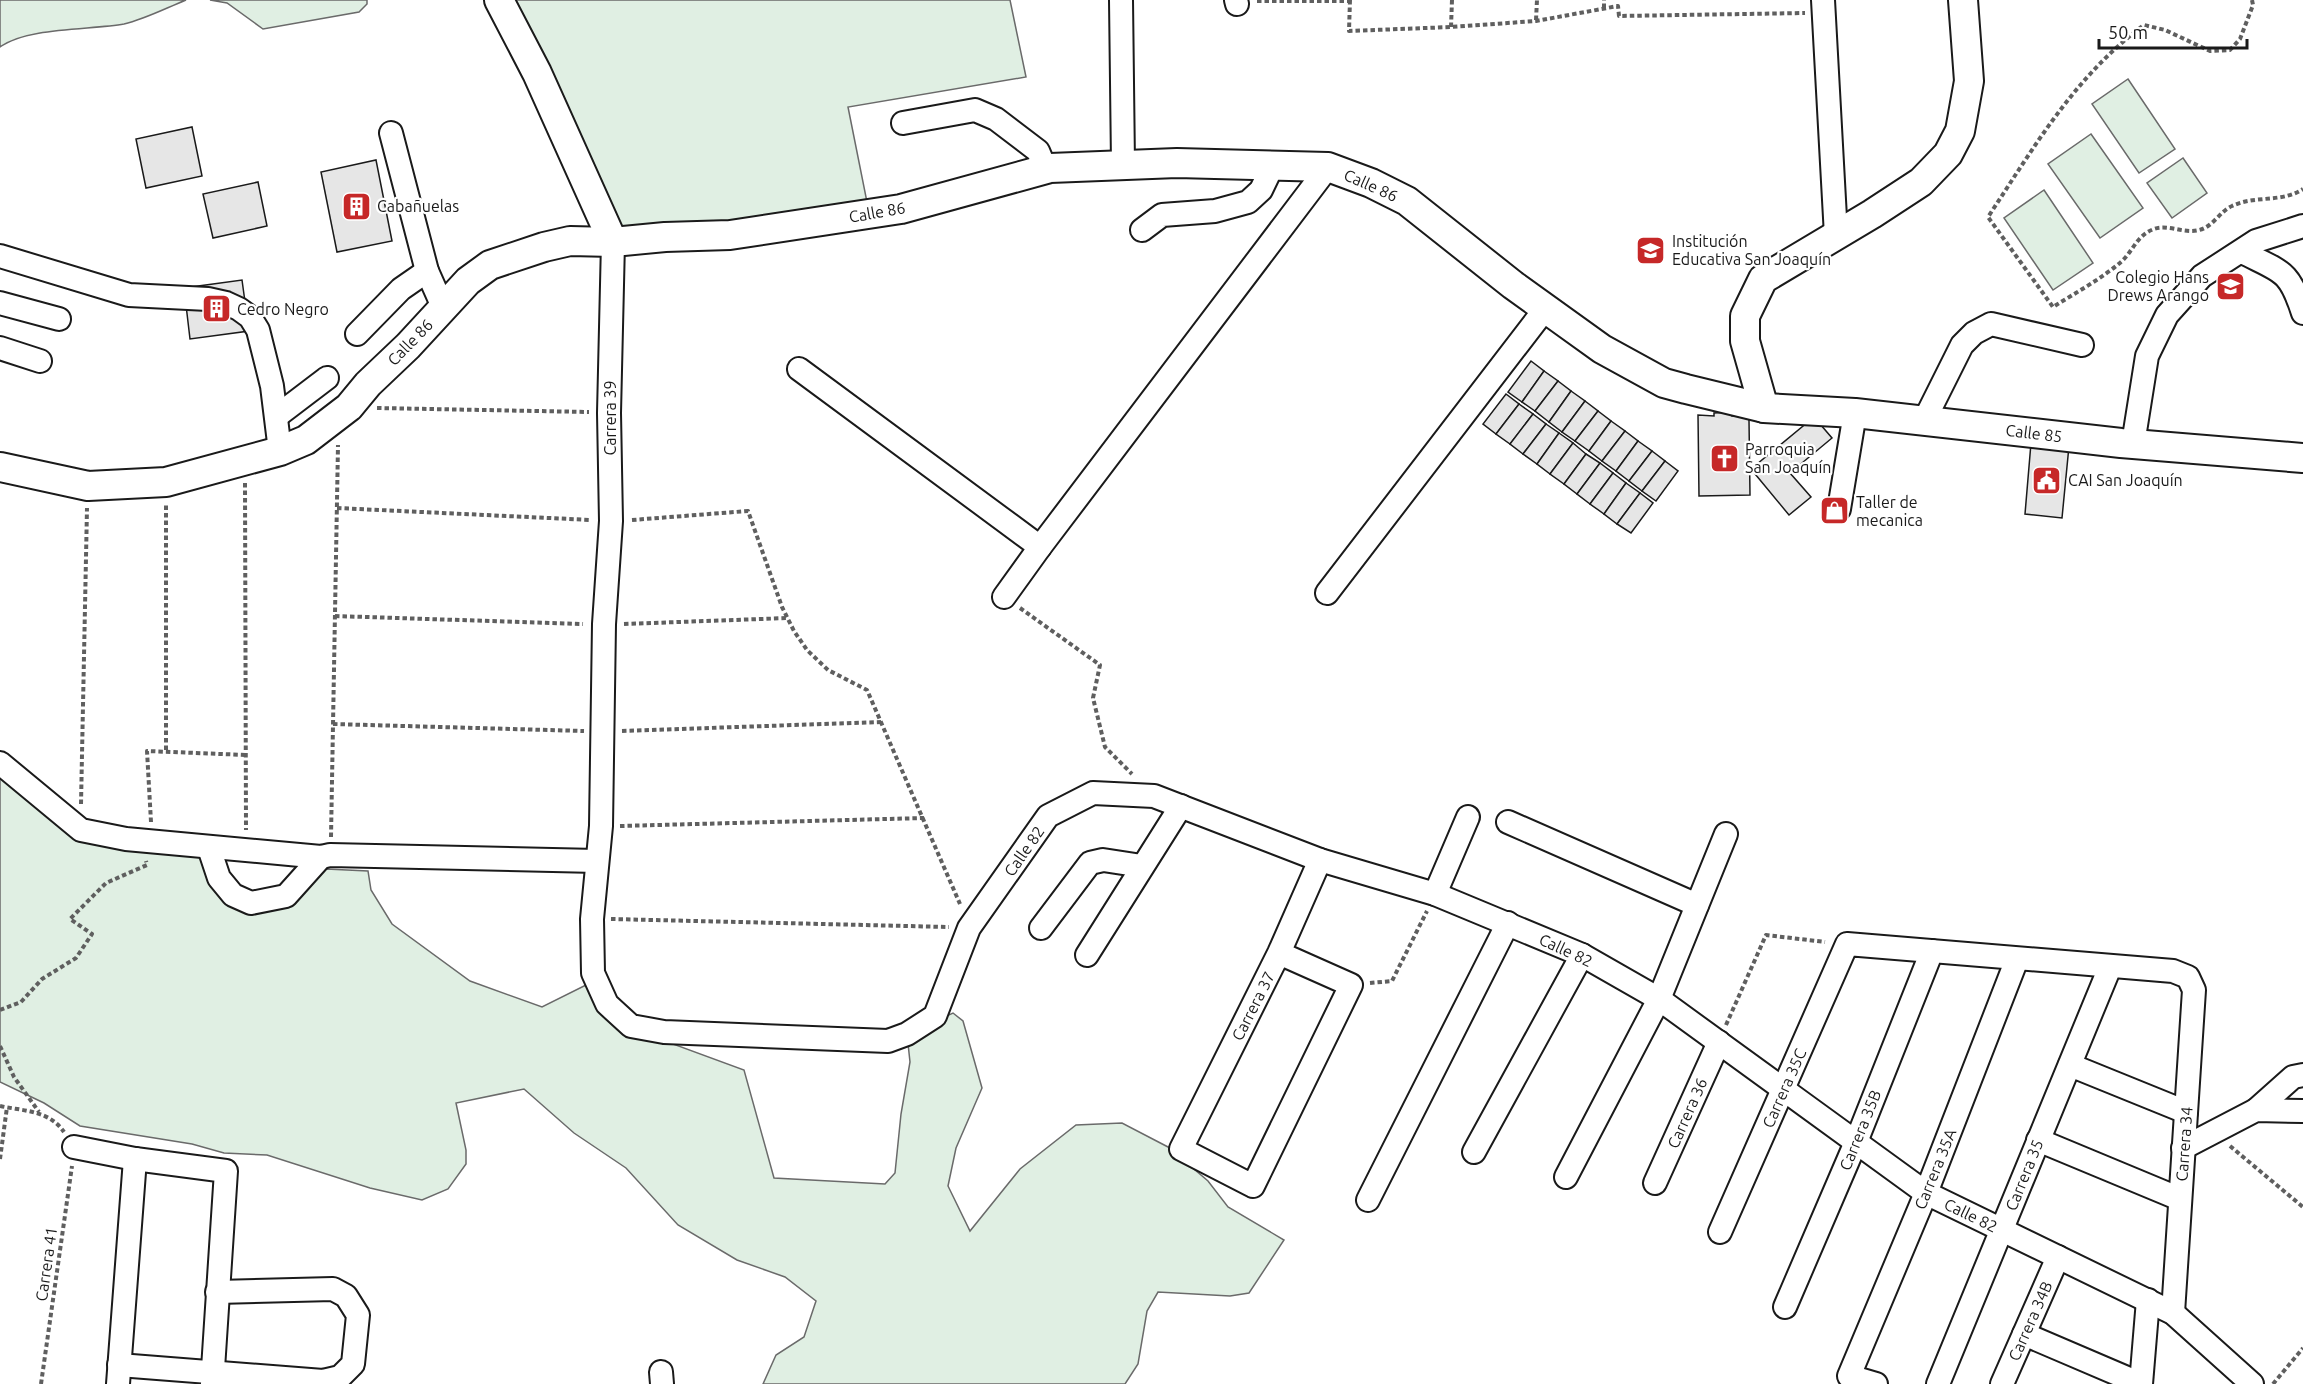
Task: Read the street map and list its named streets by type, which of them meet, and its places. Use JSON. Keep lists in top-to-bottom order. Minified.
{"streets":{"main road":["Calle 86","Carrera 39","Calle 85"],"street":["Calle 82","Carrera 37","Carrera 35C","Carrera 36","Carrera 35B","Carrera 34","Carrera 35A","Carrera 35","Carrera 34B"],"path":["Carrera 41"]},"crossings":[["Calle 86","Carrera 39"],["Calle 86","Calle 85"],["Carrera 39","Calle 82"],["Calle 82","Carrera 37"],["Calle 82","Carrera 35C"],["Calle 82","Carrera 36"],["Calle 82","Carrera 35B"],["Calle 82","Carrera 34"],["Calle 82","Carrera 35A"],["Calle 82","Carrera 35"],["Calle 82","Carrera 34B"],["Carrera 34","Carrera 35"]],"places":{"building":["Cabañuelas","Cedro Negro"],"school or university":["Institución Educativa San Joaquín","Colegio Hans Drews Arango"],"church":["Parroquia San Joaquín"],"public building":["CAI San Joaquín"],"shop":["Taller de mecanica"]},"scale_bar":"50 m"}
